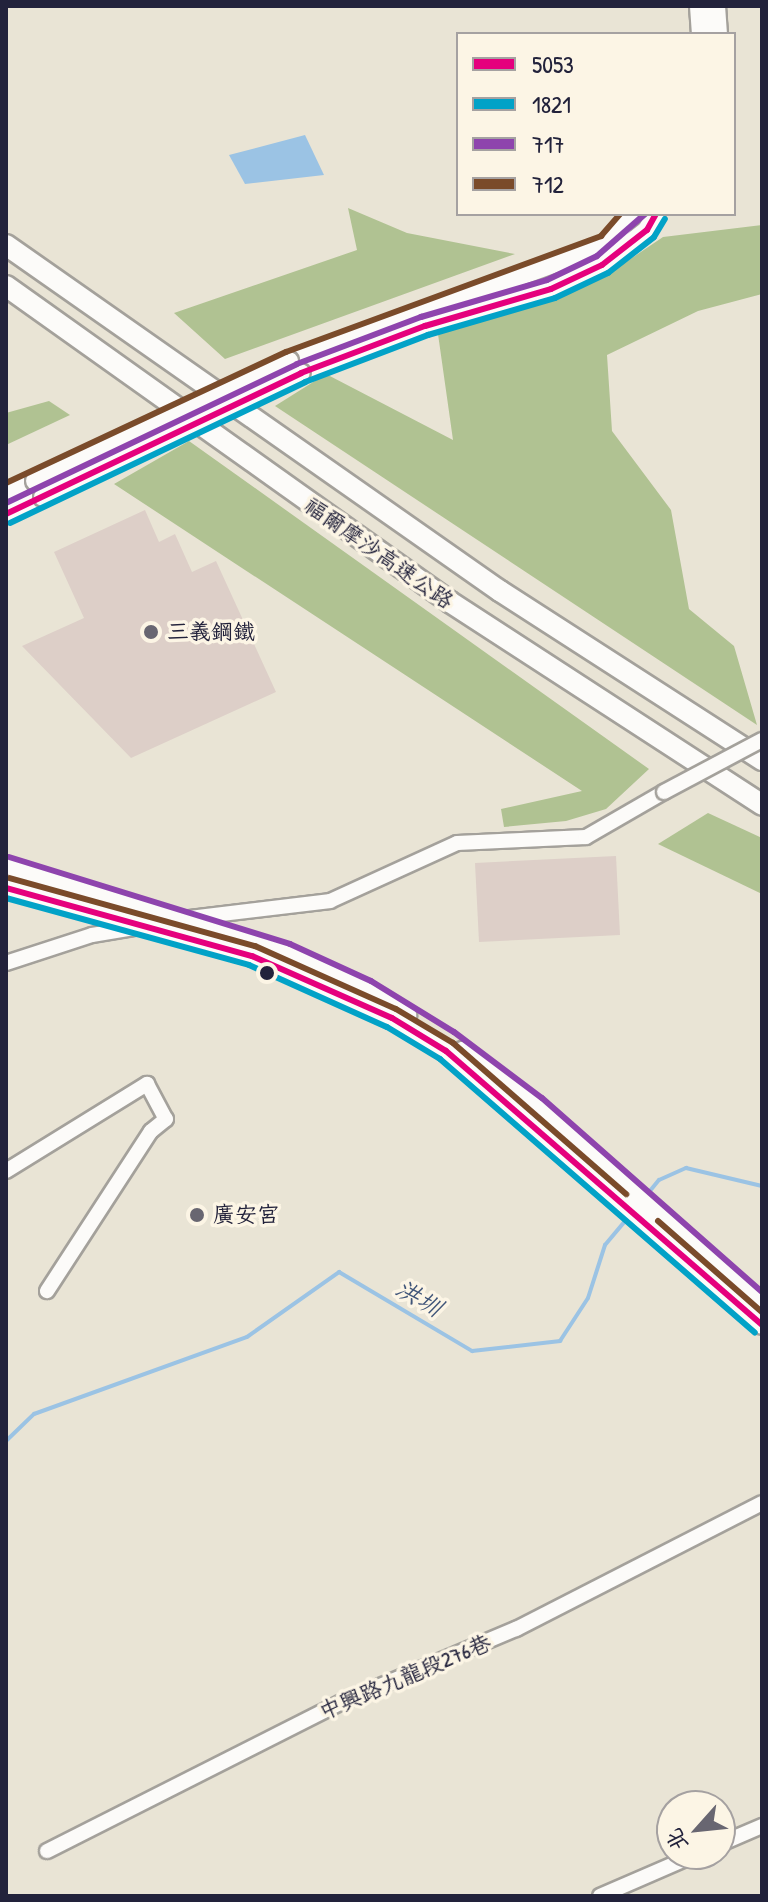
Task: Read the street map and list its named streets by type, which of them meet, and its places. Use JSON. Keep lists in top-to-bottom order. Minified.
{"streets":{"highway":["福爾摩沙高速公路"],"street":["中興路九龍段276巷"]},"water":["洪圳"],"places":["三義鋼鐵","廣安宮"],"lines":["transit line 5053","transit line 717","transit line 712","transit line 1821"],"legend":["5053","1821","717","712"],"north":"bottom left"}
